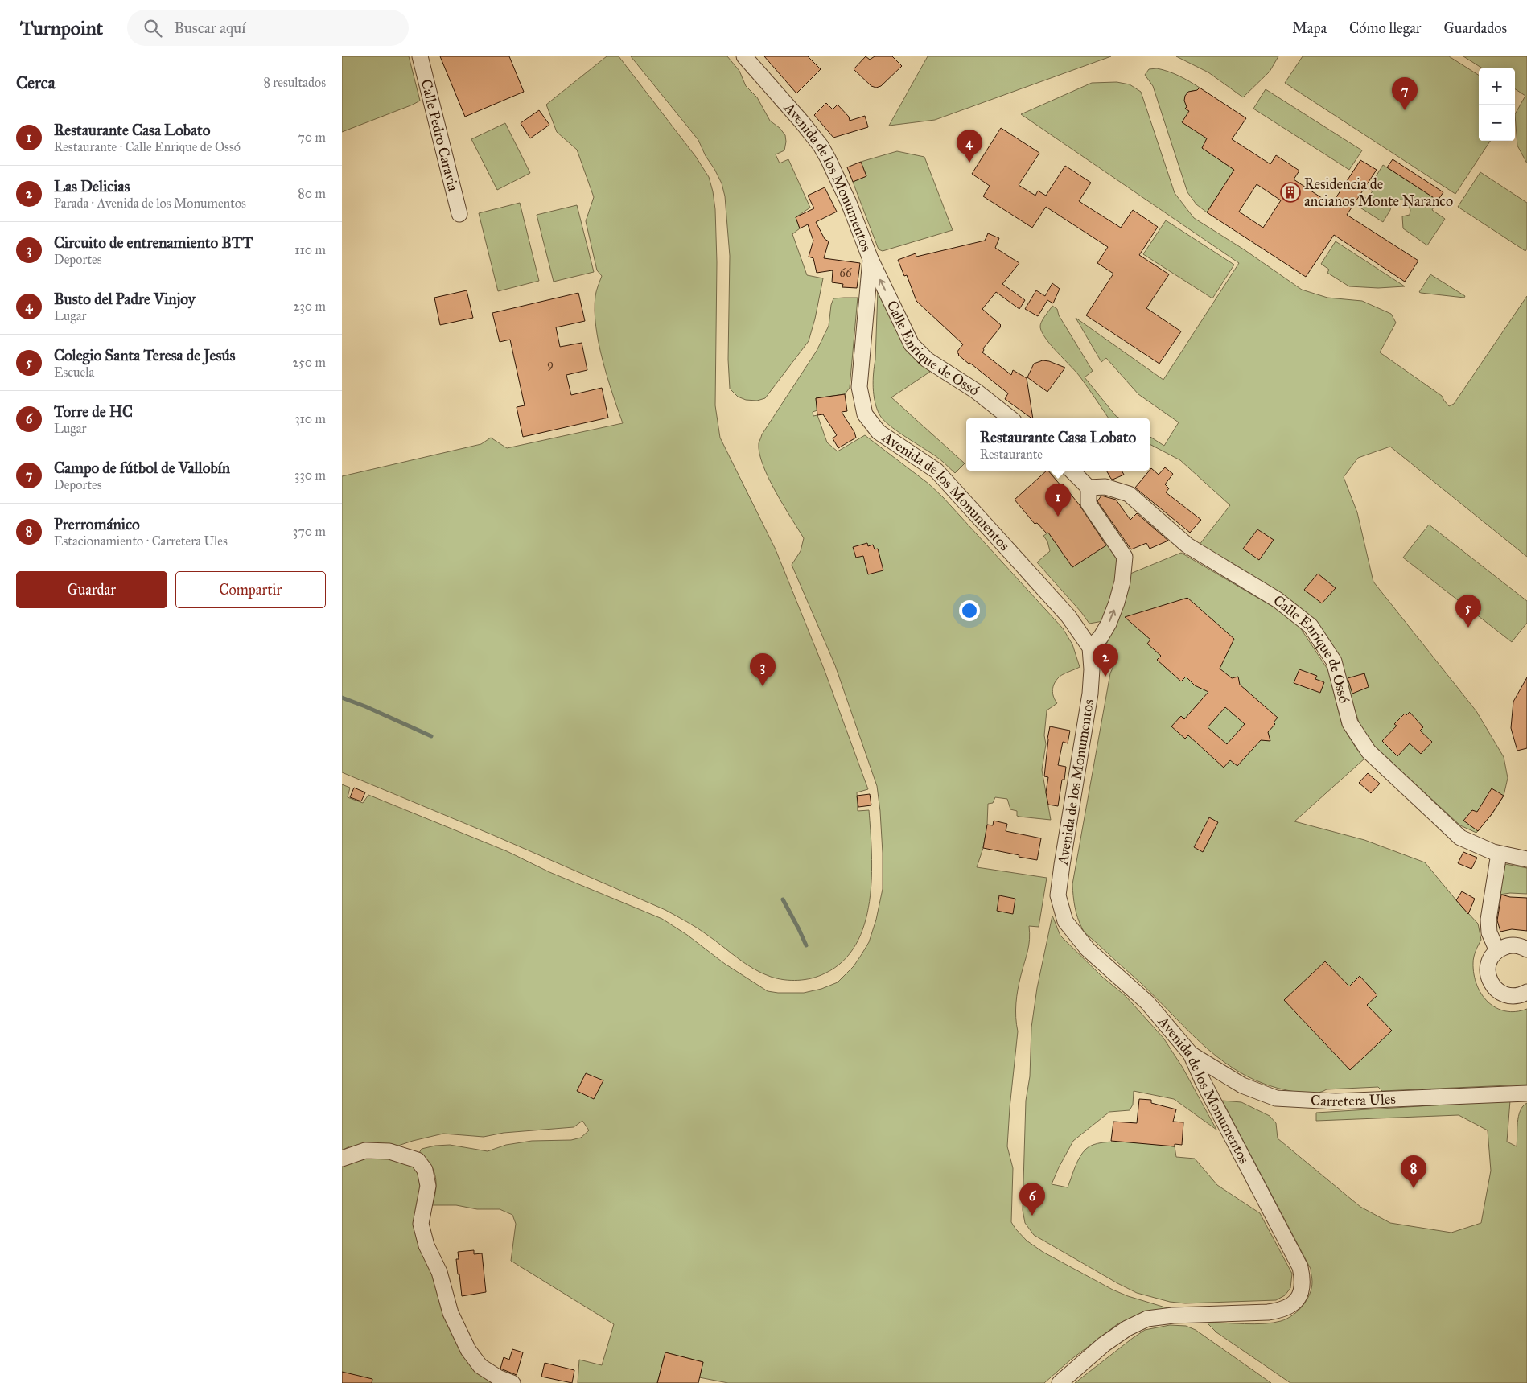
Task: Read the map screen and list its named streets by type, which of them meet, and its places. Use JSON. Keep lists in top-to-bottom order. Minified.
{"streets":{"street":["Calle Pedro Caravia","Avenida de los Monumentos","Calle Enrique de Ossó","Carretera Ules"]},"crossings":[["Avenida de los Monumentos","Calle Enrique de Ossó"],["Avenida de los Monumentos","Carretera Ules"]],"places":{"building":["Residencia de ancianos Monte Naranco"]},"house_numbers":["66","9"],"page":{"header":"Turnpoint","search":"Buscar aquí","nav":["Mapa","Cómo llegar","Guardados"],"heading":["Cerca","8 resultados"],"map_buttons":["+","−"],"pins":["7","4","1","5","2","3","8","6"],"list":[{"mark":"1","name":"Restaurante Casa Lobato","note":"Restaurante · Calle Enrique de Ossó","value":"70 m"},{"mark":"2","name":"Las Delicias","note":"Parada · Avenida de los Monumentos","value":"80 m"},{"mark":"3","name":"Circuito de entrenamiento BTT","note":"Deportes","value":"110 m"},{"mark":"4","name":"Busto del Padre Vinjoy","note":"Lugar","value":"230 m"},{"mark":"5","name":"Colegio Santa Teresa de Jesús","note":"Escuela","value":"250 m"},{"mark":"6","name":"Torre de HC","note":"Lugar","value":"310 m"},{"mark":"7","name":"Campo de fútbol de Vallobín","note":"Deportes","value":"330 m"},{"mark":"8","name":"Prerrománico","note":"Estacionamiento · Carretera Ules","value":"370 m"}],"popup":["Restaurante Casa Lobato","Restaurante"],"buttons":["Guardar","Compartir"]}}
